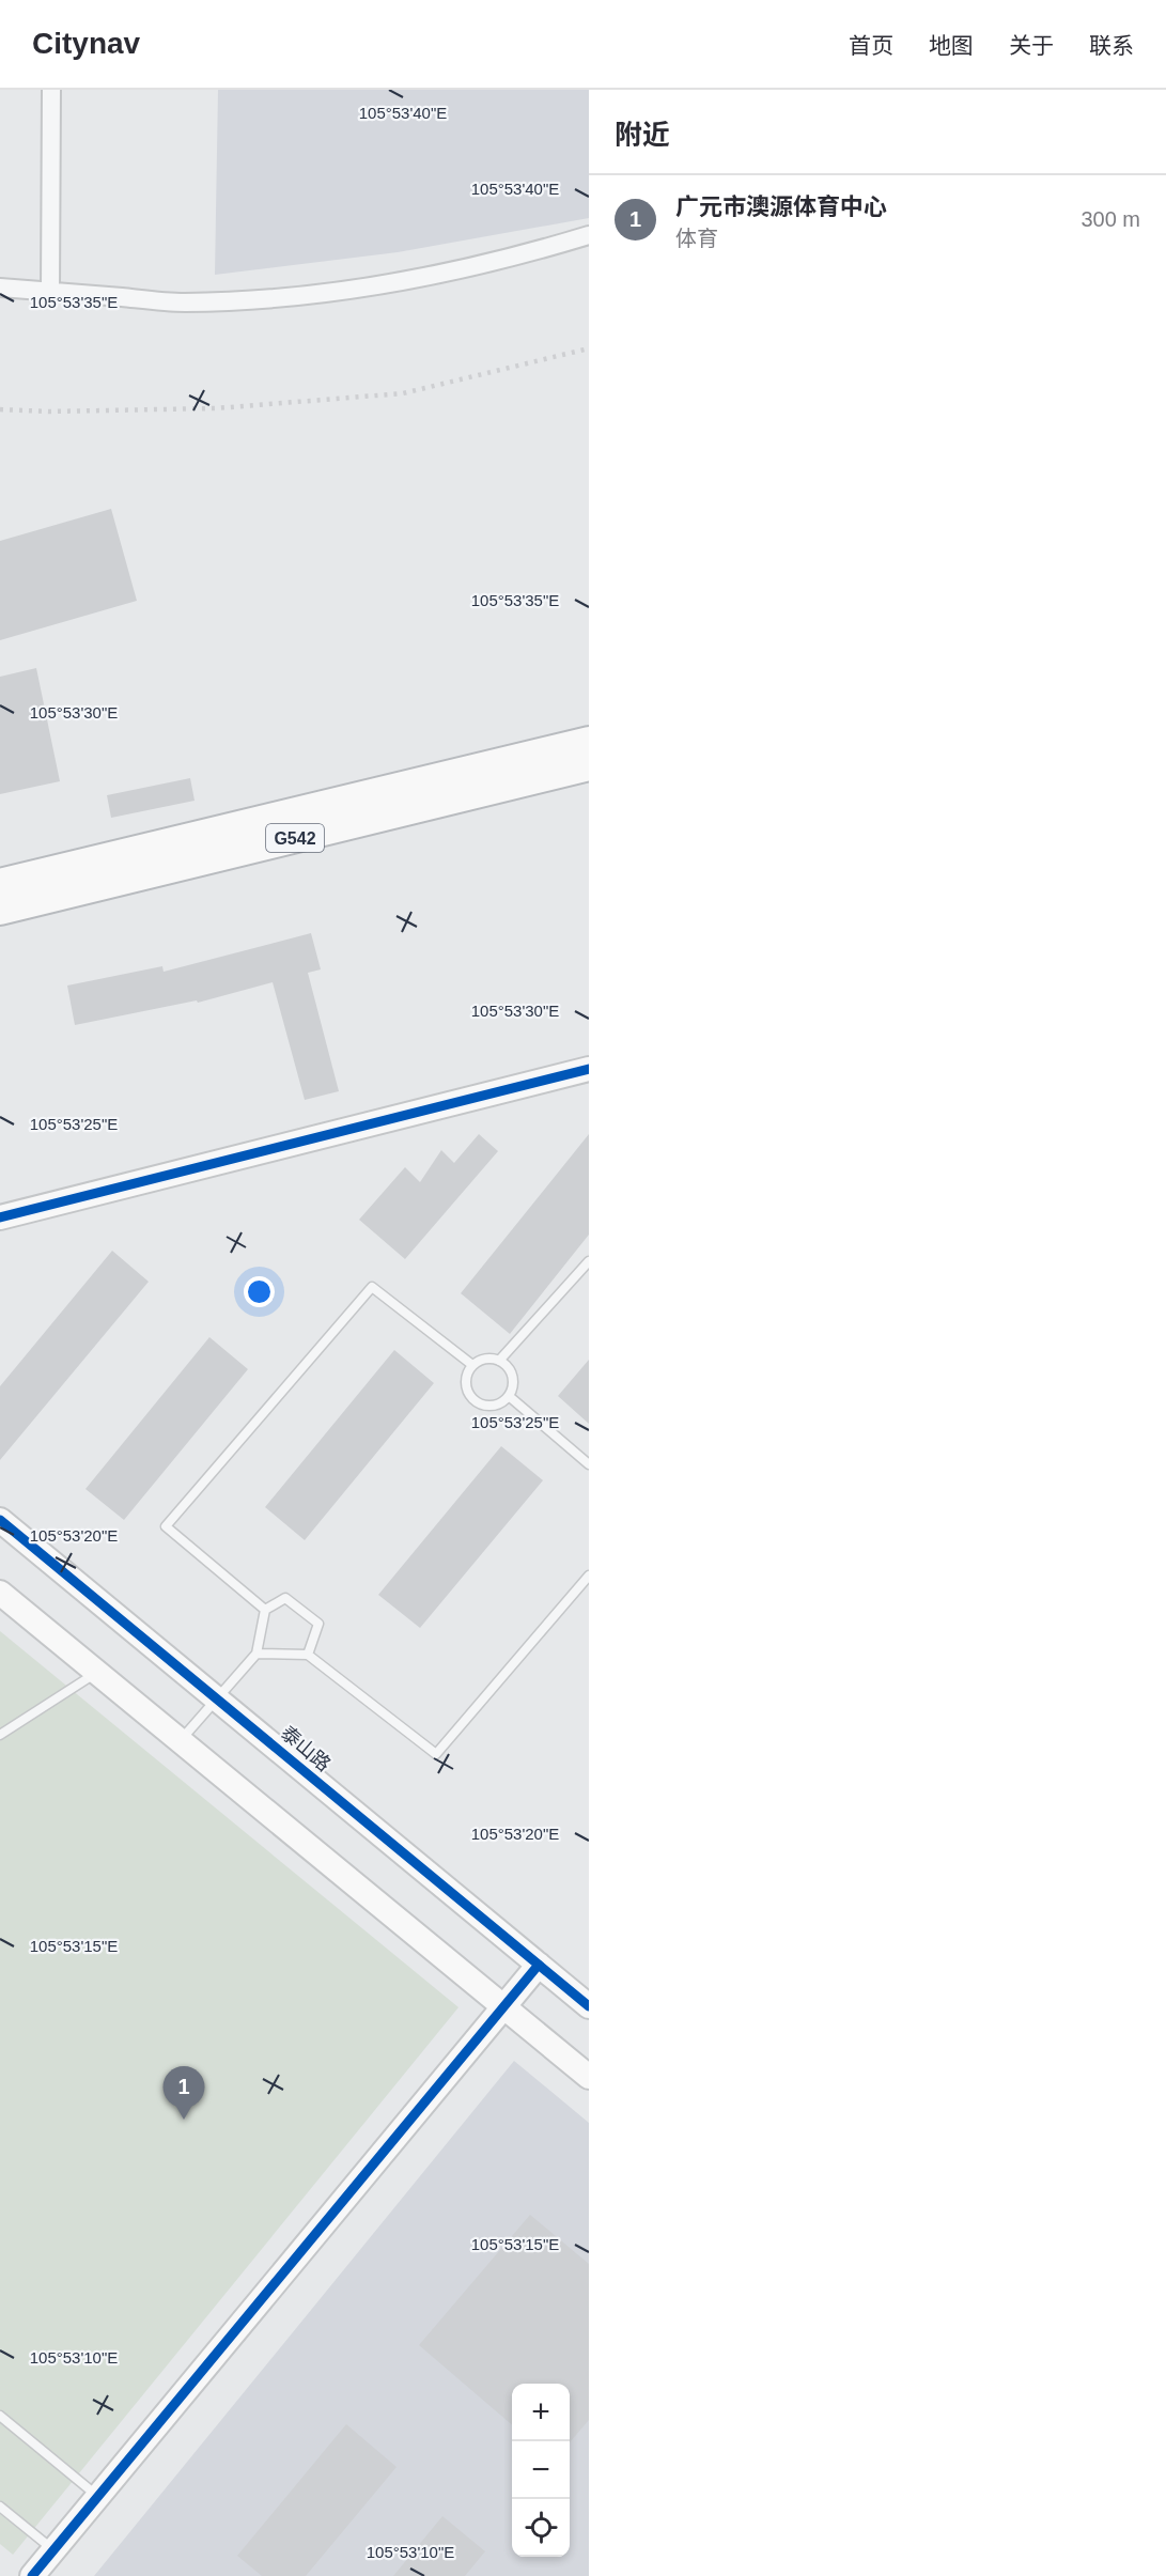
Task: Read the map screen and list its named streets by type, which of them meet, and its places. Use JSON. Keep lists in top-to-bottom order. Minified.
{"streets":{"highway":["G542"],"street":["泰山路"]},"page":{"header":"Citynav","nav":["首页","地图","关于","联系"],"heading":"附近","list":[{"mark":"1","name":"广元市澳源体育中心","note":"体育","value":"300 m"}],"pins":"1","map_buttons":["+","−"]},"coordinates":["105°53'40\"E","105°53'35\"E","105°53'30\"E","105°53'25\"E","105°53'20\"E","105°53'15\"E","105°53'10\"E"]}
